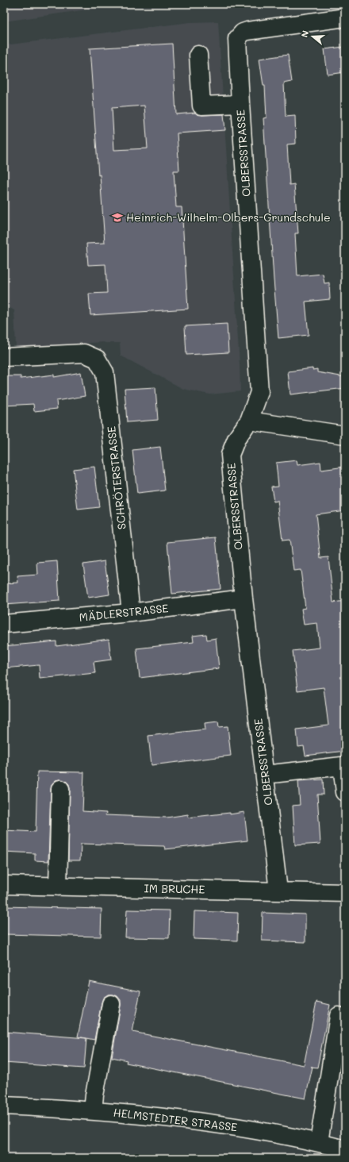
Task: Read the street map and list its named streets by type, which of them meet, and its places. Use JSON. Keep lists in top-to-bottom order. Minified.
{"streets":{"street":["OLBERSSTRASSE","SCHRÖTERSTRASSE","MÄDLERSTRASSE","IM BRUCHE","HELMSTEDTER STRASSE"]},"crossings":[["OLBERSSTRASSE","MÄDLERSTRASSE"],["OLBERSSTRASSE","IM BRUCHE"],["SCHRÖTERSTRASSE","MÄDLERSTRASSE"]],"places":{"school or university":["Heinrich-Wilhelm-Olbers-Grundschule"]},"north":"left"}
